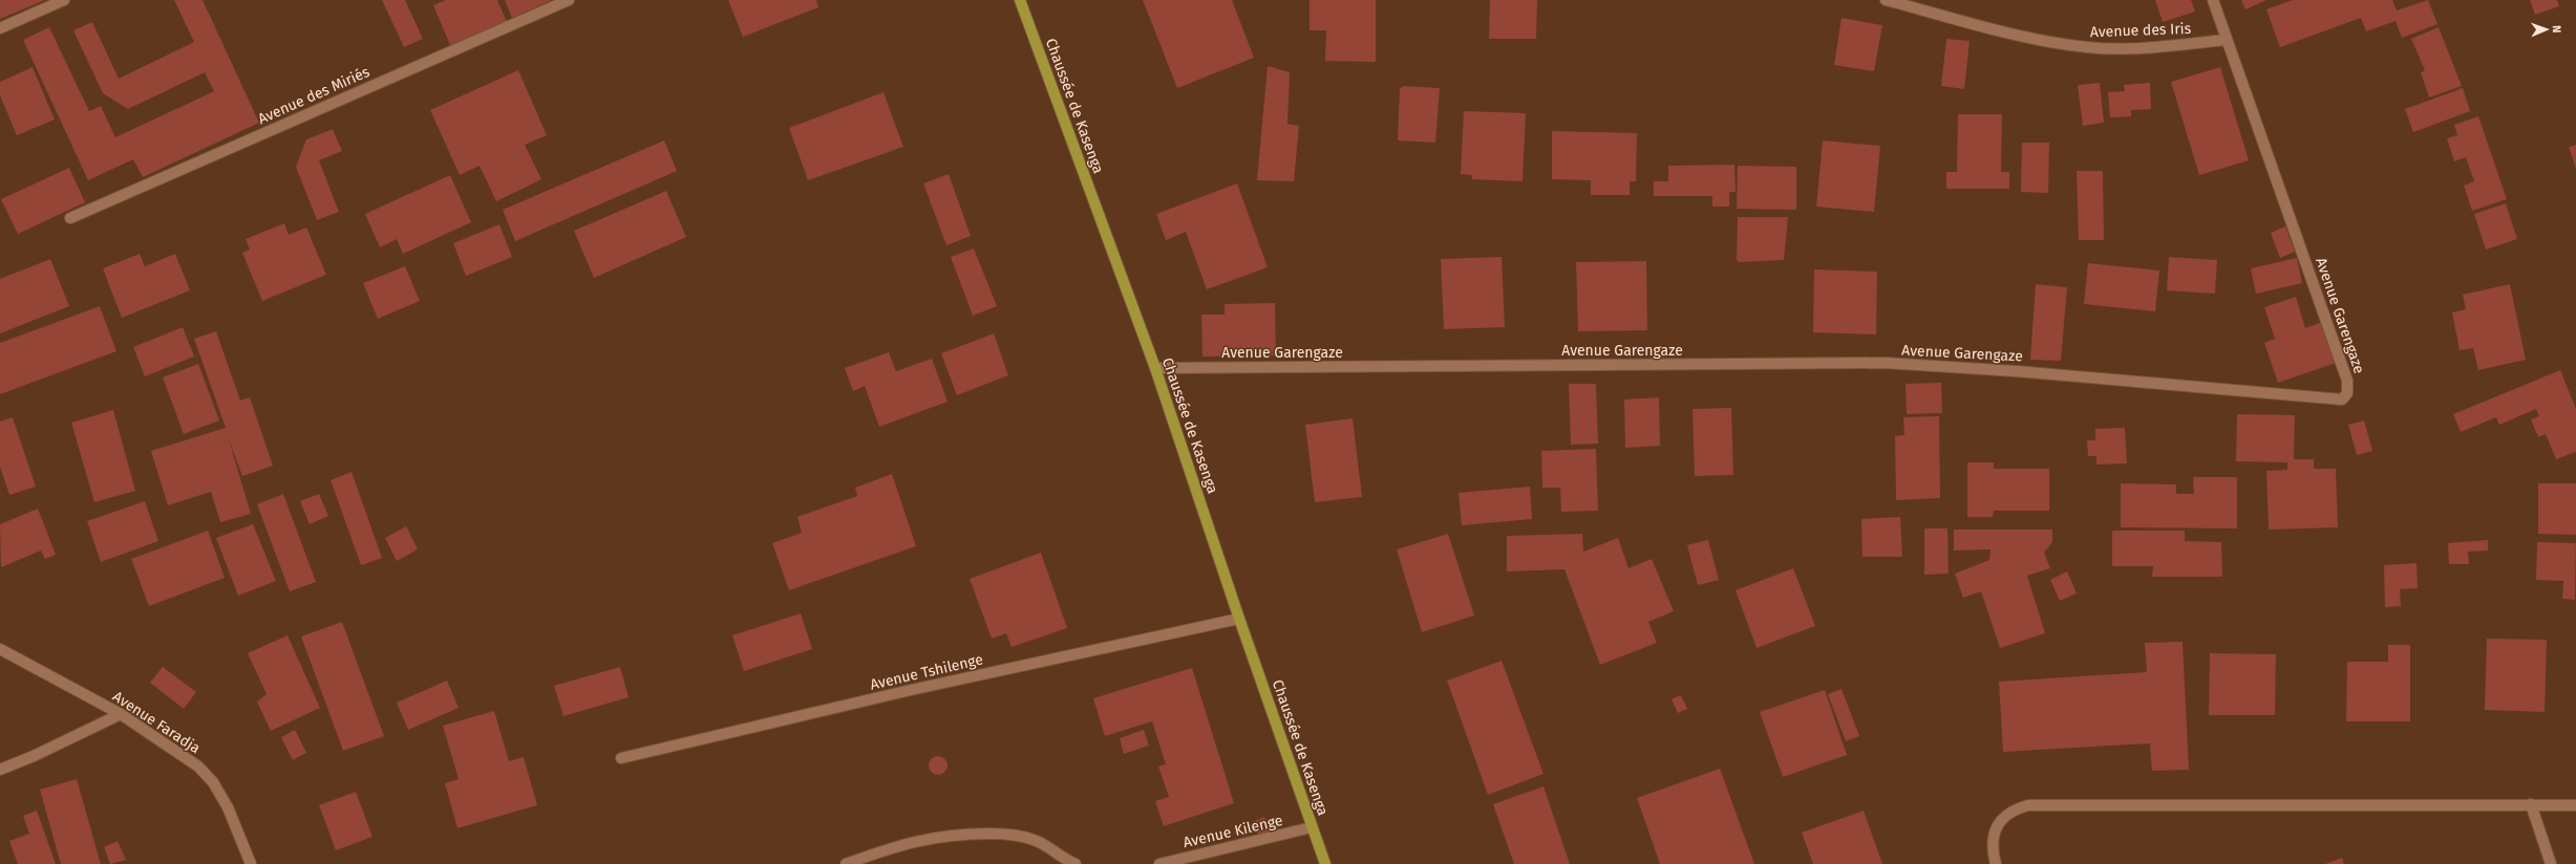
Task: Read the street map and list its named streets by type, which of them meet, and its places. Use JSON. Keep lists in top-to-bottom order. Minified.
{"streets":{"main road":["Chaussée de Kasenga"],"street":["Avenue des Iris","Avenue des Miriés","Avenue Garengaze","Avenue Tshilenge","Avenue Faradja","Avenue Kilenge"]},"crossings":[["Avenue des Iris","Avenue Garengaze"],["Chaussée de Kasenga","Avenue Garengaze"],["Chaussée de Kasenga","Avenue Tshilenge"],["Chaussée de Kasenga","Avenue Kilenge"]],"north":"right"}
